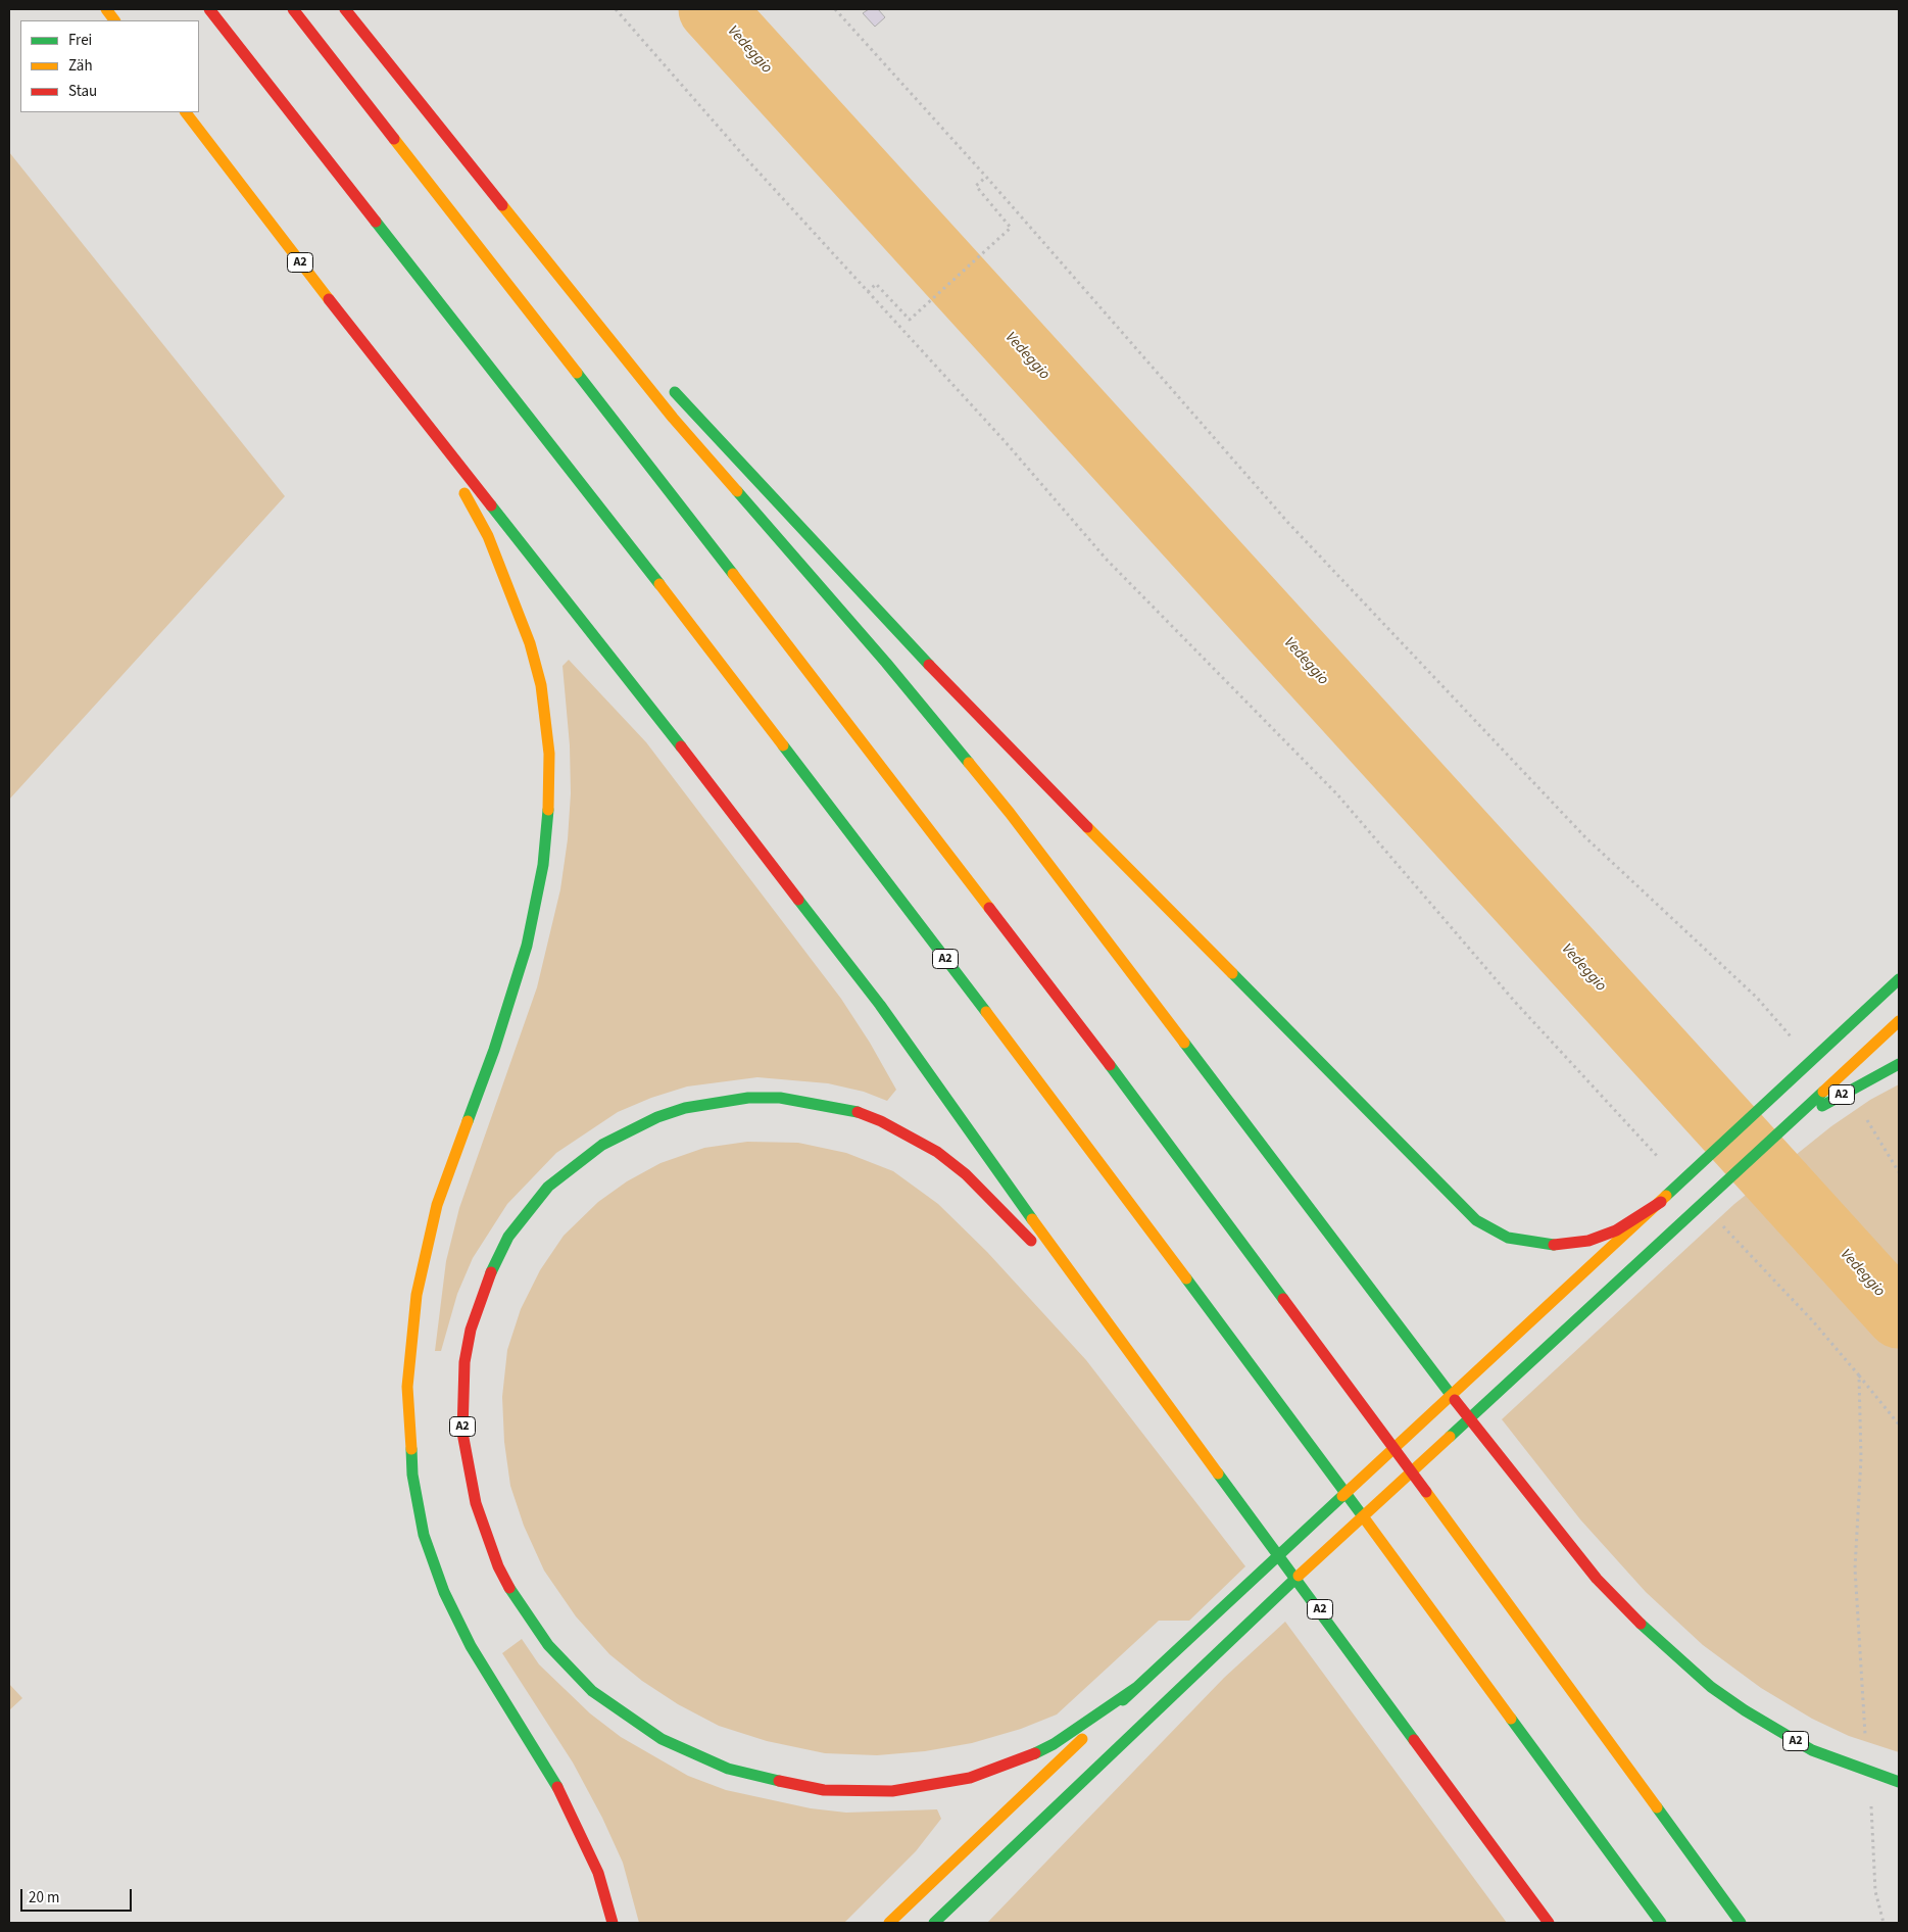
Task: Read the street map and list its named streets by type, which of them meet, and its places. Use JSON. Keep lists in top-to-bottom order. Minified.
{"streets":{"highway":["A2"]},"water":["Vedeggio"],"legend":["Frei","Zäh","Stau"],"scale_bar":"20 m"}
